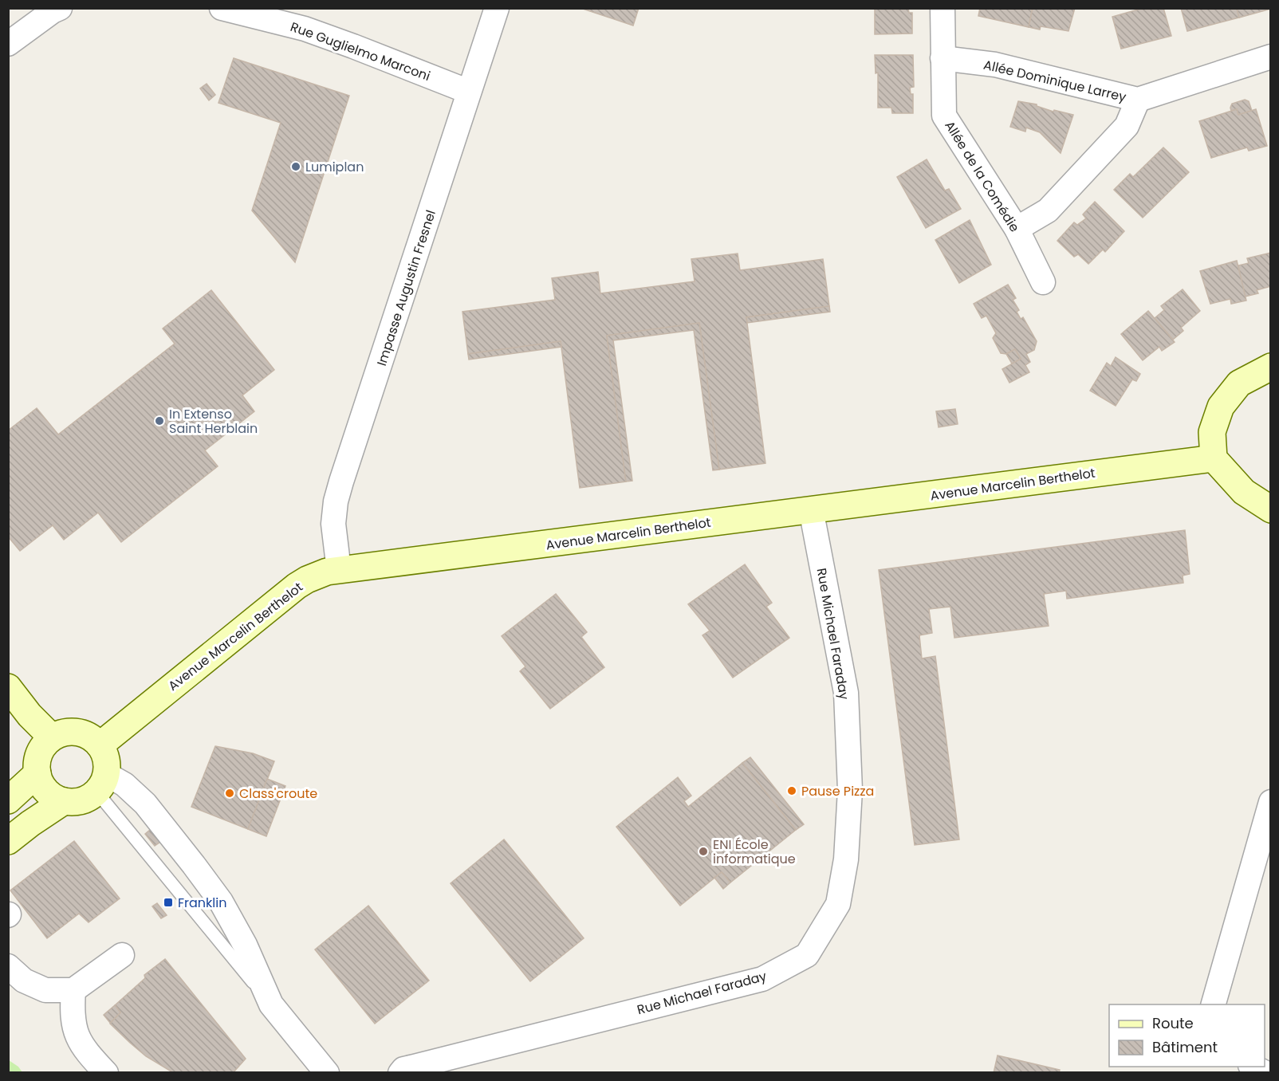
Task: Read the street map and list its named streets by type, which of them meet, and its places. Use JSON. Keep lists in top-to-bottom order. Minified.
{"streets":{"street":["Rue Guglielmo Marconi","Allée Dominique Larrey","Allée de la Comédie","Impasse Augustin Fresnel","Avenue Marcelin Berthelot","Rue Michael Faraday"]},"crossings":[["Rue Guglielmo Marconi","Impasse Augustin Fresnel"],["Allée Dominique Larrey","Allée de la Comédie"],["Impasse Augustin Fresnel","Avenue Marcelin Berthelot"],["Avenue Marcelin Berthelot","Rue Michael Faraday"]],"places":{"other":["Lumiplan","In Extenso Saint Herblain","Pause Pizza","Class'croute","ENI École informatique"],"transit":["Franklin"]},"legend":["Route","Bâtiment"]}
